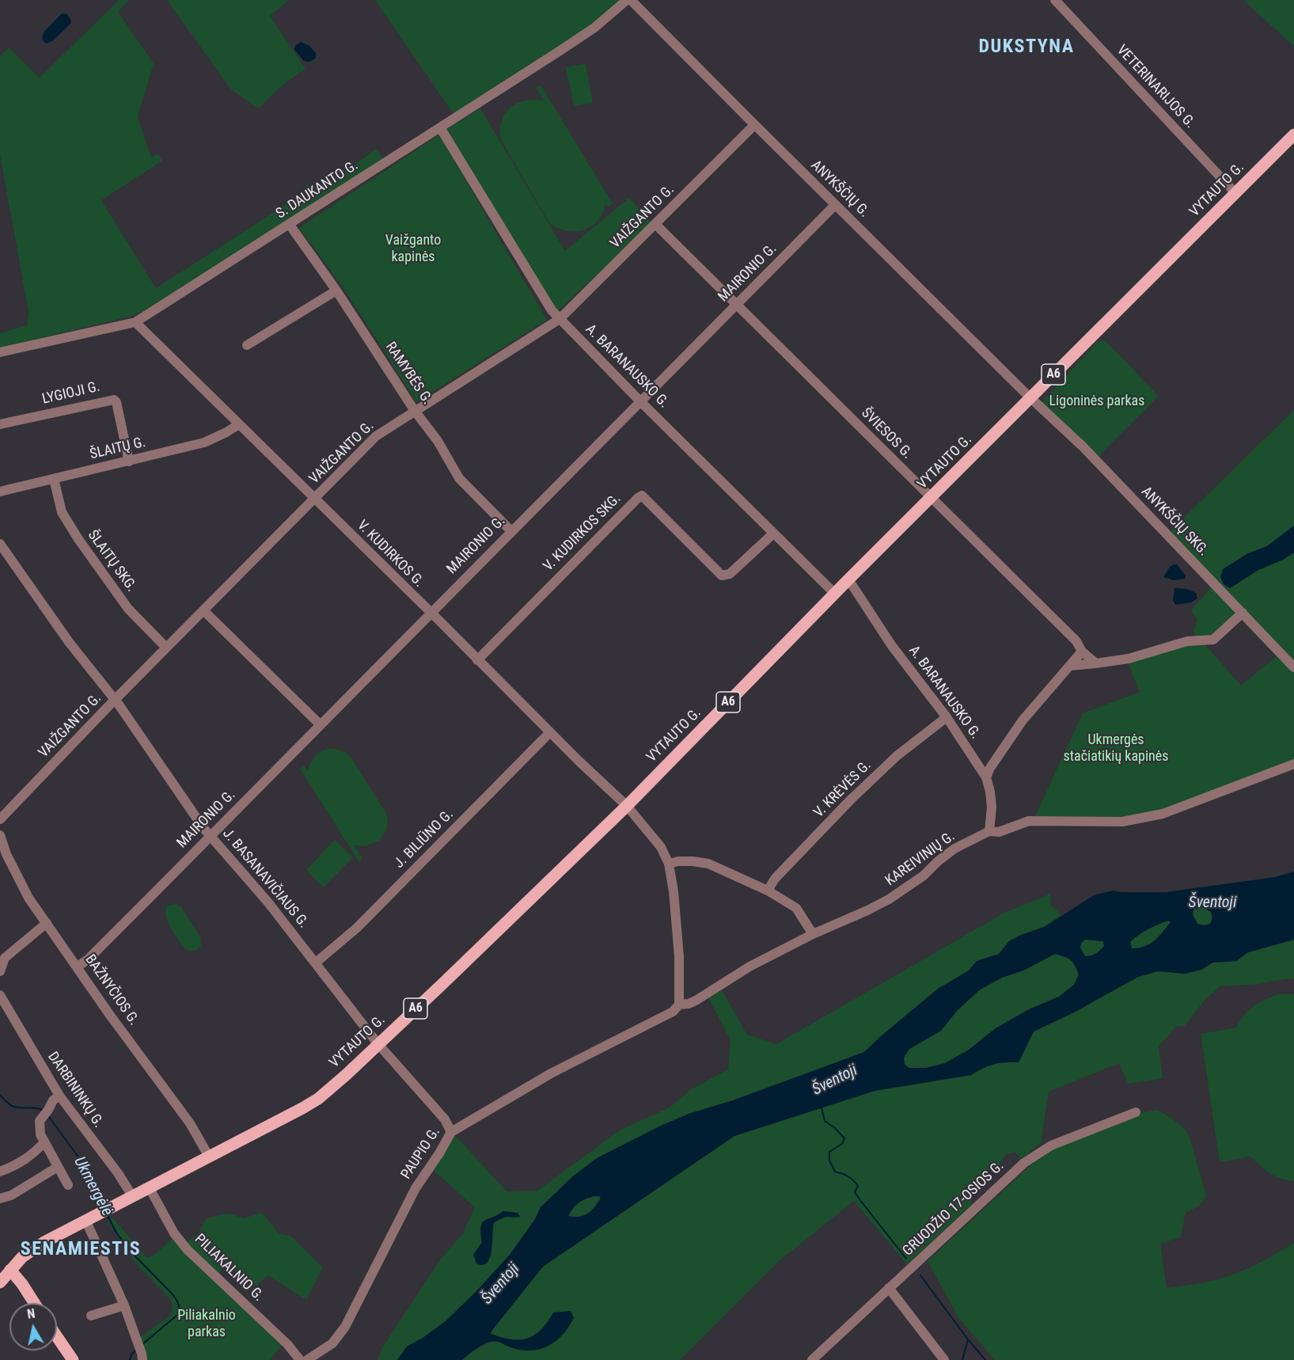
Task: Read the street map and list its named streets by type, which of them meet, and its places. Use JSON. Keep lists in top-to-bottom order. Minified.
{"streets":{"main road":["VYTAUTO G.","A6"],"street":["VETERINARIJOS G.","ANYKŠČIŲ G.","S. DAUKANTO G.","VAIŽGANTO G.","MAIRONIO G.","A. BARANAUSKO G.","RAMYBĖS G.","LYGIOJI G.","ŠVIESOS G.","ŠLAITŲ G.","ANYKŠČIŲ SKG.","V. KUDIRKOS SKG.","V. KUDIRKOS G.","ŠLAITŲ SKG.","V. KRĖVĖS G.","J. BILIŪNO G.","KAREIVINIŲ G.","J. BASANAVIČIAUS G.","BAŽNYČIOS G.","DARBININKŲ G.","PAUPIO G.","GRUODŽIO 17-OSIOS G.","PILIAKALNIO G."]},"crossings":[["VETERINARIJOS G.","VYTAUTO G."],["ANYKŠČIŲ G.","VYTAUTO G."],["ANYKŠČIŲ G.","VAIŽGANTO G."],["ANYKŠČIŲ G.","MAIRONIO G."],["ANYKŠČIŲ G.","ANYKŠČIŲ SKG."],["S. DAUKANTO G.","A. BARANAUSKO G."],["S. DAUKANTO G.","RAMYBĖS G."],["S. DAUKANTO G.","V. KUDIRKOS G."],["VYTAUTO G.","A. BARANAUSKO G."],["VYTAUTO G.","A6"],["VYTAUTO G.","ŠVIESOS G."],["VYTAUTO G.","ANYKŠČIŲ SKG."],["VYTAUTO G.","V. KUDIRKOS G."],["VYTAUTO G.","J. BASANAVIČIAUS G."],["VYTAUTO G.","BAŽNYČIOS G."],["VYTAUTO G.","DARBININKŲ G."],["VYTAUTO G.","PILIAKALNIO G."],["VAIŽGANTO G.","A. BARANAUSKO G."],["VAIŽGANTO G.","RAMYBĖS G."],["VAIŽGANTO G.","ŠVIESOS G."],["VAIŽGANTO G.","V. KUDIRKOS G."],["VAIŽGANTO G.","ŠLAITŲ SKG."],["VAIŽGANTO G.","J. BASANAVIČIAUS G."],["MAIRONIO G.","A. BARANAUSKO G."],["MAIRONIO G.","RAMYBĖS G."],["MAIRONIO G.","ŠVIESOS G."],["MAIRONIO G.","V. KUDIRKOS G."],["MAIRONIO G.","J. BASANAVIČIAUS G."],["MAIRONIO G.","BAŽNYČIOS G."],["A. BARANAUSKO G.","V. KUDIRKOS SKG."],["A. BARANAUSKO G.","V. KRĖVĖS G."],["A. BARANAUSKO G.","KAREIVINIŲ G."],["LYGIOJI G.","ŠLAITŲ G."],["ŠLAITŲ G.","V. KUDIRKOS G."],["ŠLAITŲ G.","ŠLAITŲ SKG."],["V. KUDIRKOS SKG.","V. KUDIRKOS G."],["V. KUDIRKOS G.","J. BILIŪNO G."],["J. BILIŪNO G.","J. BASANAVIČIAUS G."],["KAREIVINIŲ G.","PAUPIO G."],["J. BASANAVIČIAUS G.","PAUPIO G."]],"districts":["DUKSTYNA","SENAMIESTIS"],"water":["Šventoji","Ukmergėlė"],"parks":["Vaižganto kapinės","Ligoninės parkas","Ukmergės stačiatikių kapinės","Piliakalnio parkas"],"north":"top"}
